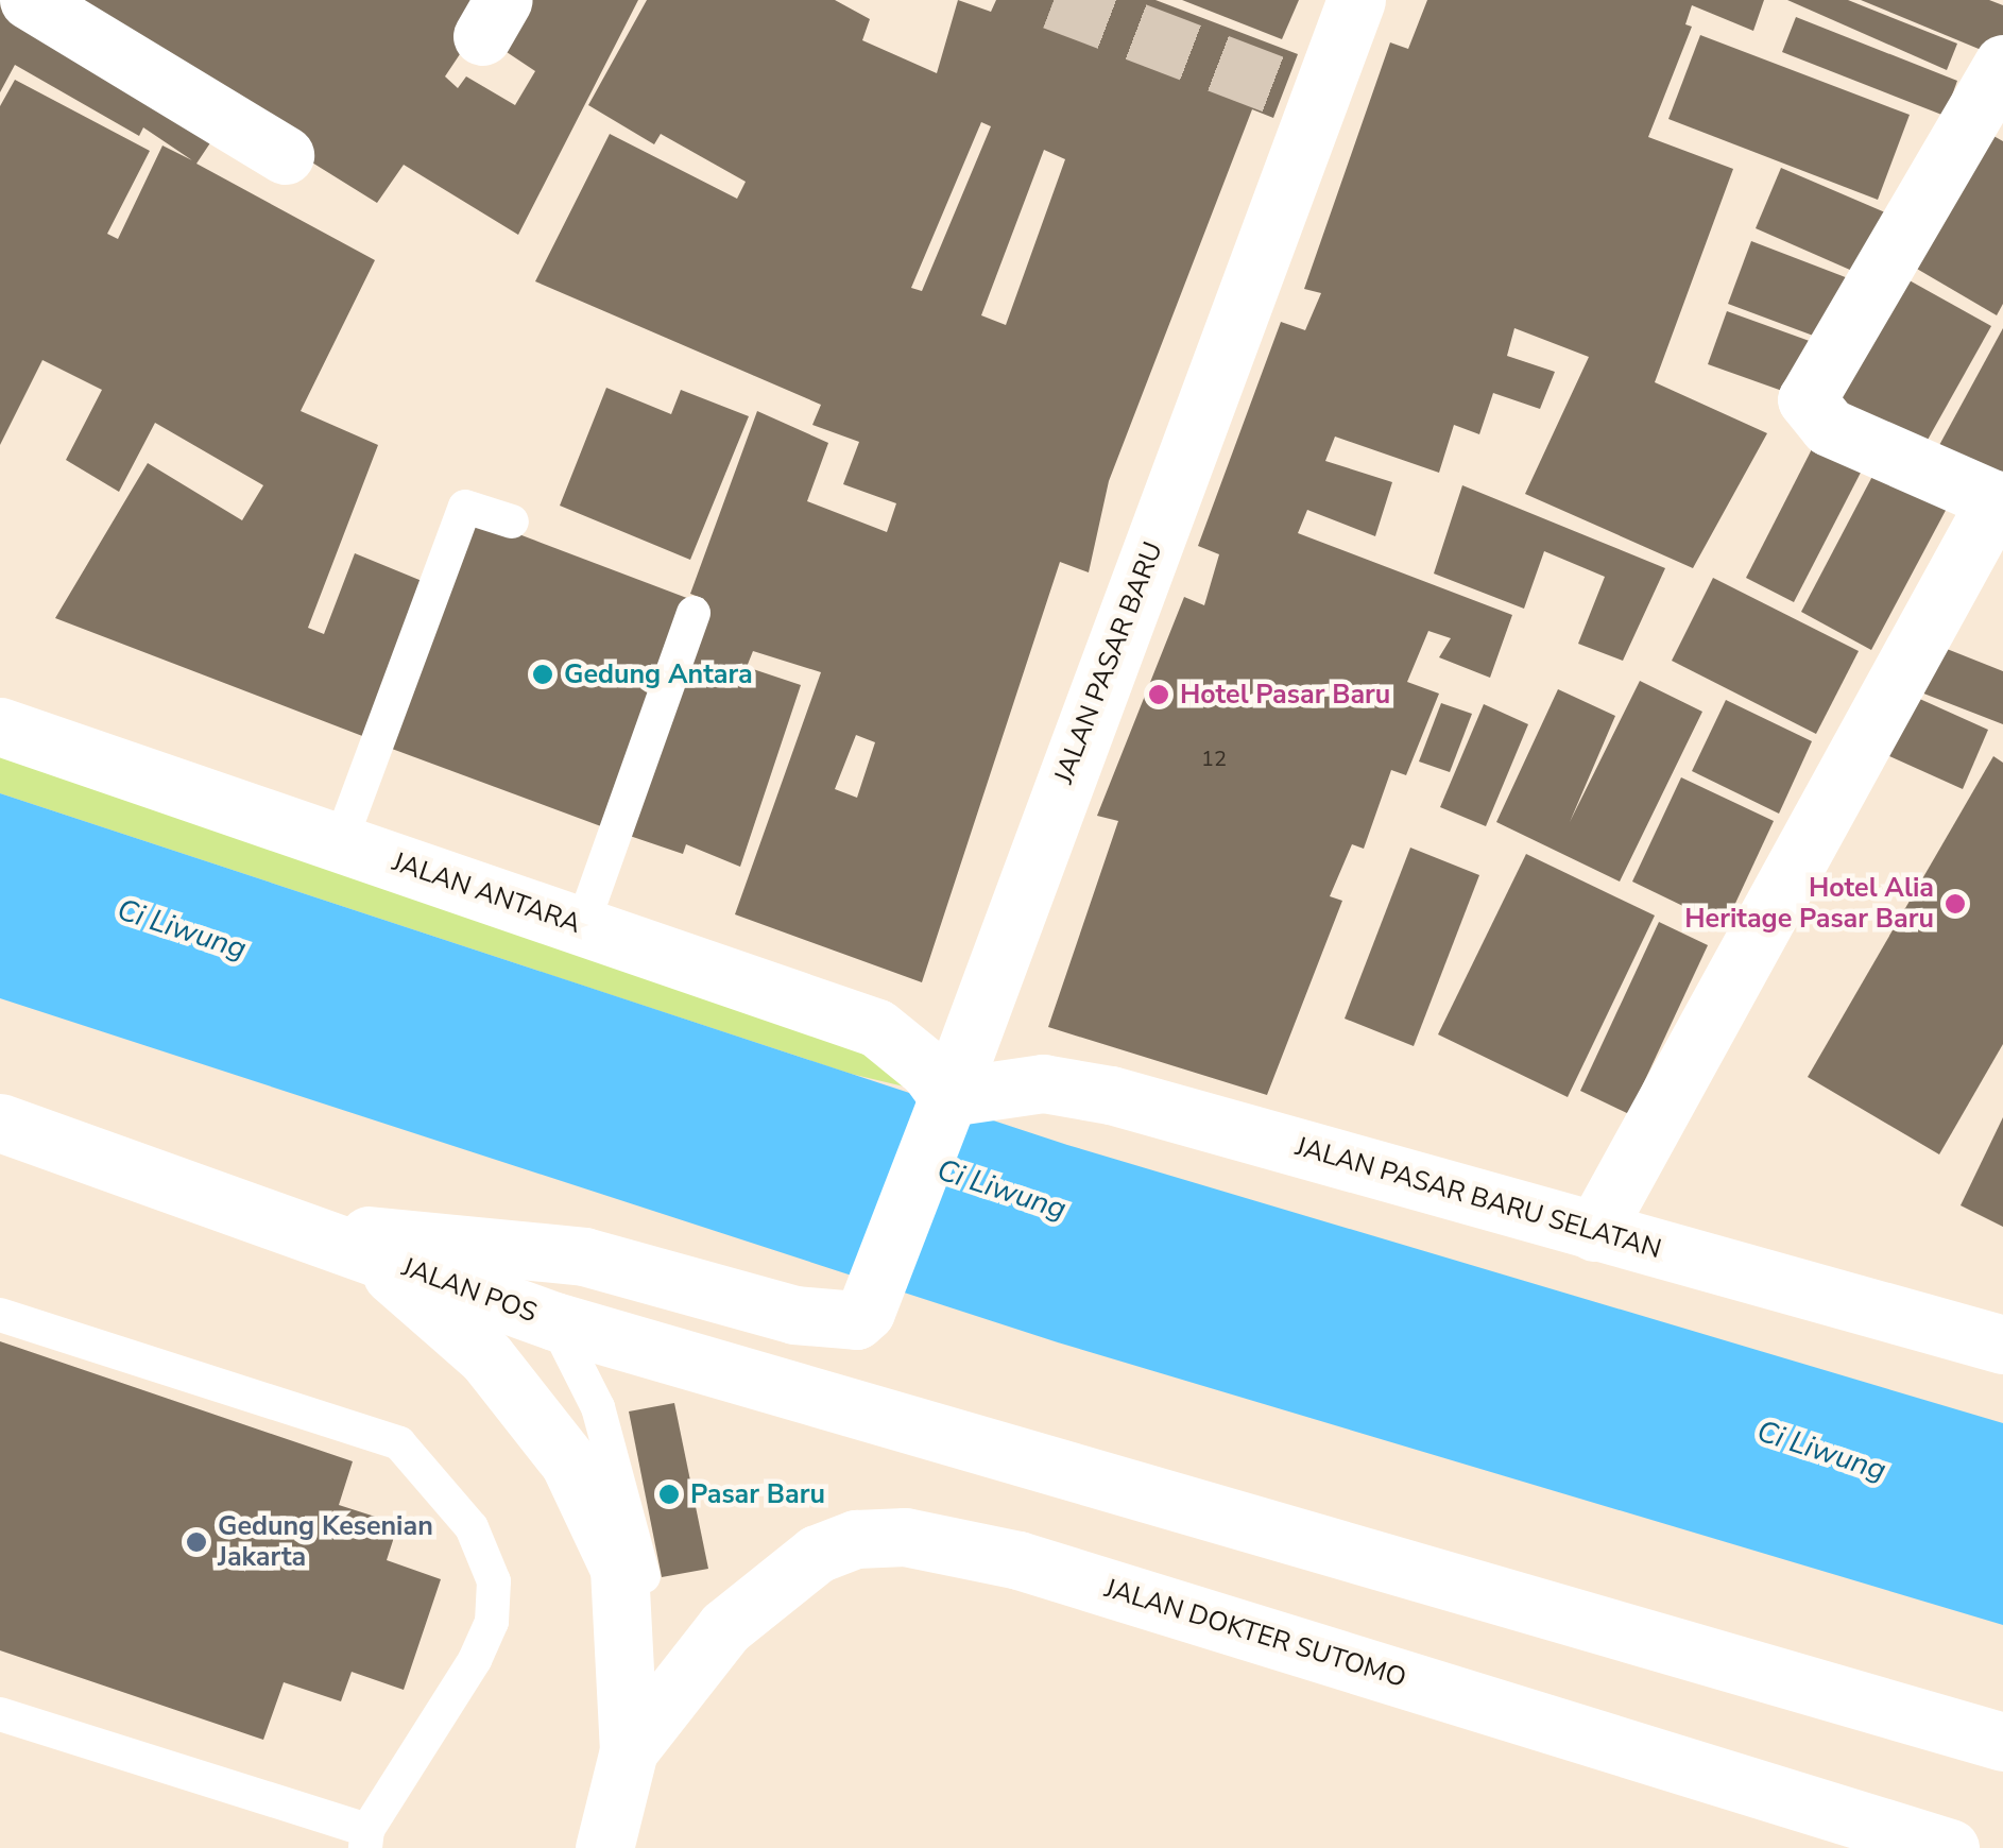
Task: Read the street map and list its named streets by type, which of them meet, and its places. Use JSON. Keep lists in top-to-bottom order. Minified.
{"streets":{"street":["JALAN PASAR BARU","JALAN ANTARA","JALAN PASAR BARU SELATAN","JALAN POS","JALAN DOKTER SUTOMO"]},"crossings":[["JALAN PASAR BARU","JALAN ANTARA"],["JALAN PASAR BARU","JALAN PASAR BARU SELATAN"],["JALAN PASAR BARU","JALAN POS"],["JALAN ANTARA","JALAN PASAR BARU SELATAN"]],"water":["Ci Liwung"],"places":["Gedung Antara","Hotel Pasar Baru","Hotel Alia Heritage Pasar Baru","Pasar Baru","Gedung Kesenian Jakarta"],"house_numbers":["12"]}
